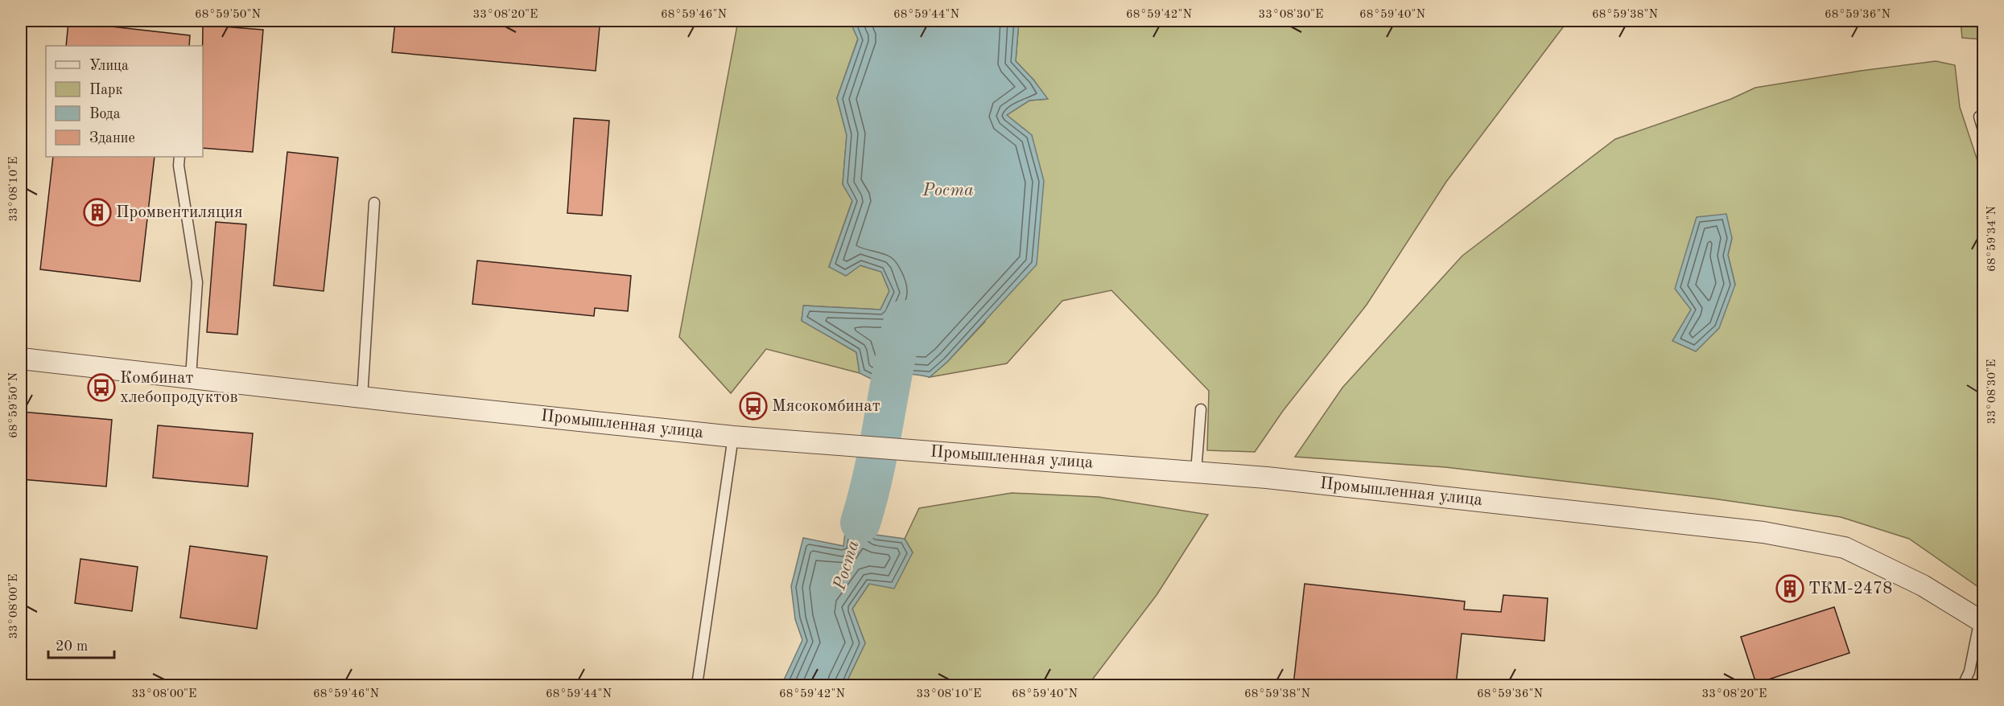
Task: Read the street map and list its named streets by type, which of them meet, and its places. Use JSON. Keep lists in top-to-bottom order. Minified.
{"streets":{"street":["Промышленная улица"]},"water":["Роста"],"places":{"building":["Промвентиляция","ТКМ-2478"],"bus stop":["Комбинат хлебопродуктов","Мясокомбинат"]},"legend":["Улица","Парк","Вода","Здание"],"scale_bar":"20 m","coordinates":["68°59'50\"N","33°08'20\"E","68°59'46\"N","68°59'44\"N","68°59'42\"N","33°08'30\"E","68°59'40\"N","68°59'38\"N","68°59'36\"N","33°08'10\"E","68°59'34\"N","33°08'00\"E"]}
